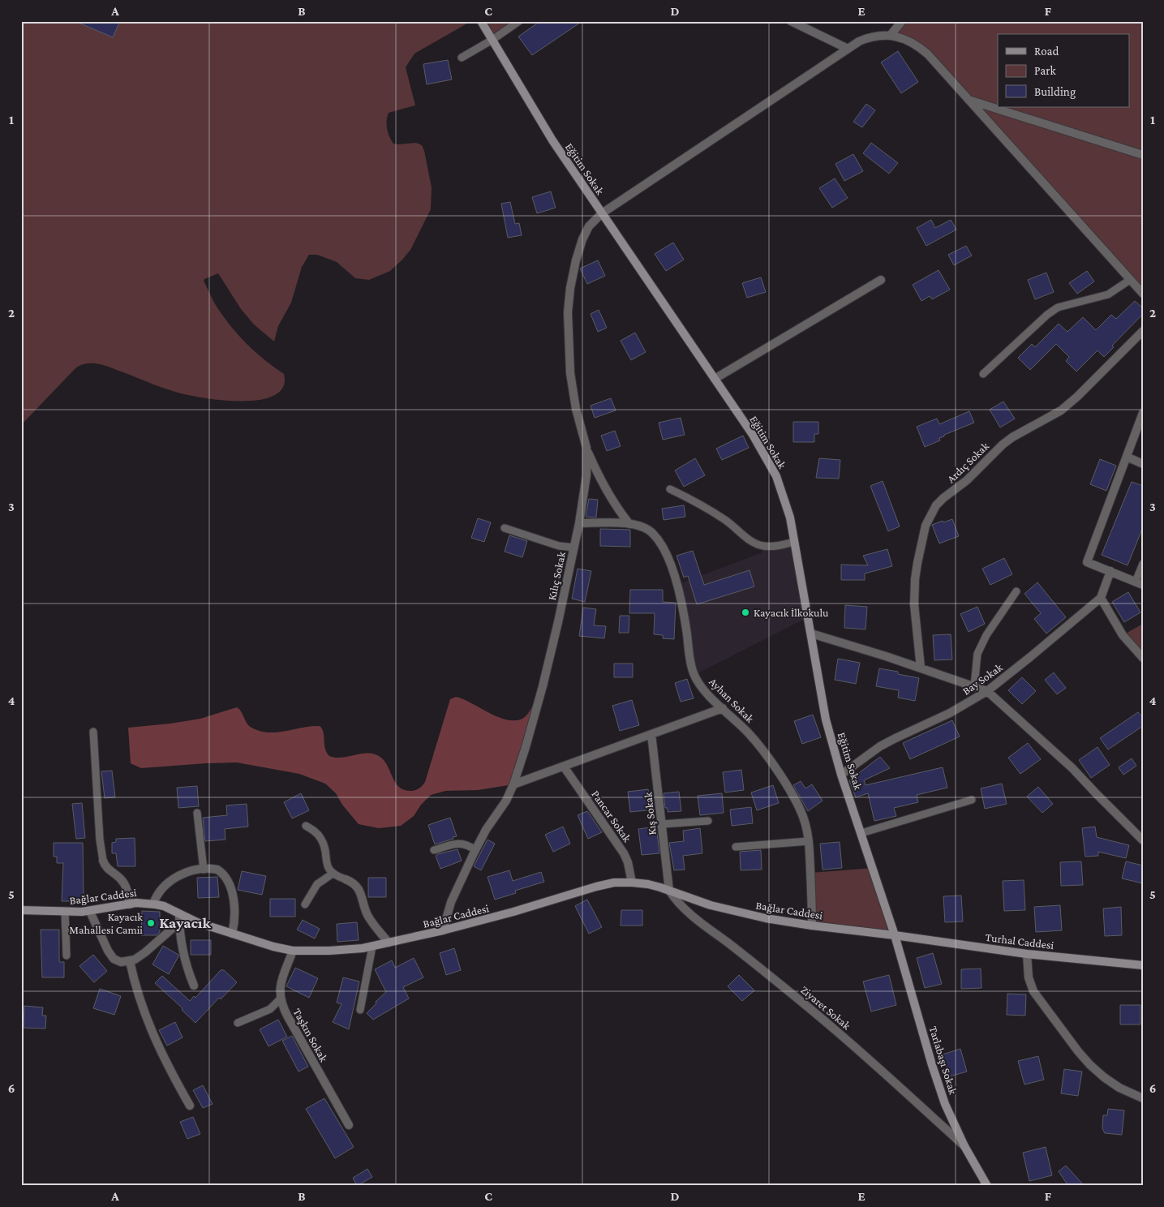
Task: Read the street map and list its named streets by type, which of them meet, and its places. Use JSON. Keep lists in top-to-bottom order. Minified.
{"streets":{"street":["Eğitim Sokak","Ardıç Sokak","Kılıç Sokak","Bay Sokak","Ayhan Sokak","Kış Sokak","Pancar Sokak","Bağlar Caddesi","Turhal Caddesi","Ziyaret Sokak","Taşkın Sokak","Tarlabaşı Sokak"]},"crossings":[["Eğitim Sokak","Kılıç Sokak"],["Eğitim Sokak","Bay Sokak"],["Eğitim Sokak","Bağlar Caddesi"],["Eğitim Sokak","Turhal Caddesi"],["Eğitim Sokak","Tarlabaşı Sokak"],["Kılıç Sokak","Ayhan Sokak"],["Kılıç Sokak","Bağlar Caddesi"],["Ayhan Sokak","Bağlar Caddesi"],["Kış Sokak","Bağlar Caddesi"],["Kış Sokak","Ziyaret Sokak"],["Pancar Sokak","Bağlar Caddesi"],["Bağlar Caddesi","Turhal Caddesi"],["Bağlar Caddesi","Ziyaret Sokak"],["Bağlar Caddesi","Taşkın Sokak"],["Bağlar Caddesi","Tarlabaşı Sokak"],["Turhal Caddesi","Tarlabaşı Sokak"],["Ziyaret Sokak","Tarlabaşı Sokak"]],"districts":["Kayacık"],"places":["Kayacık İlkokulu","Kayacık Mahallesi Camii"],"legend":["Road","Park","Building"],"grid":{"columns":["A","B","C","D","E","F"],"rows":["1","2","3","4","5","6"]}}
